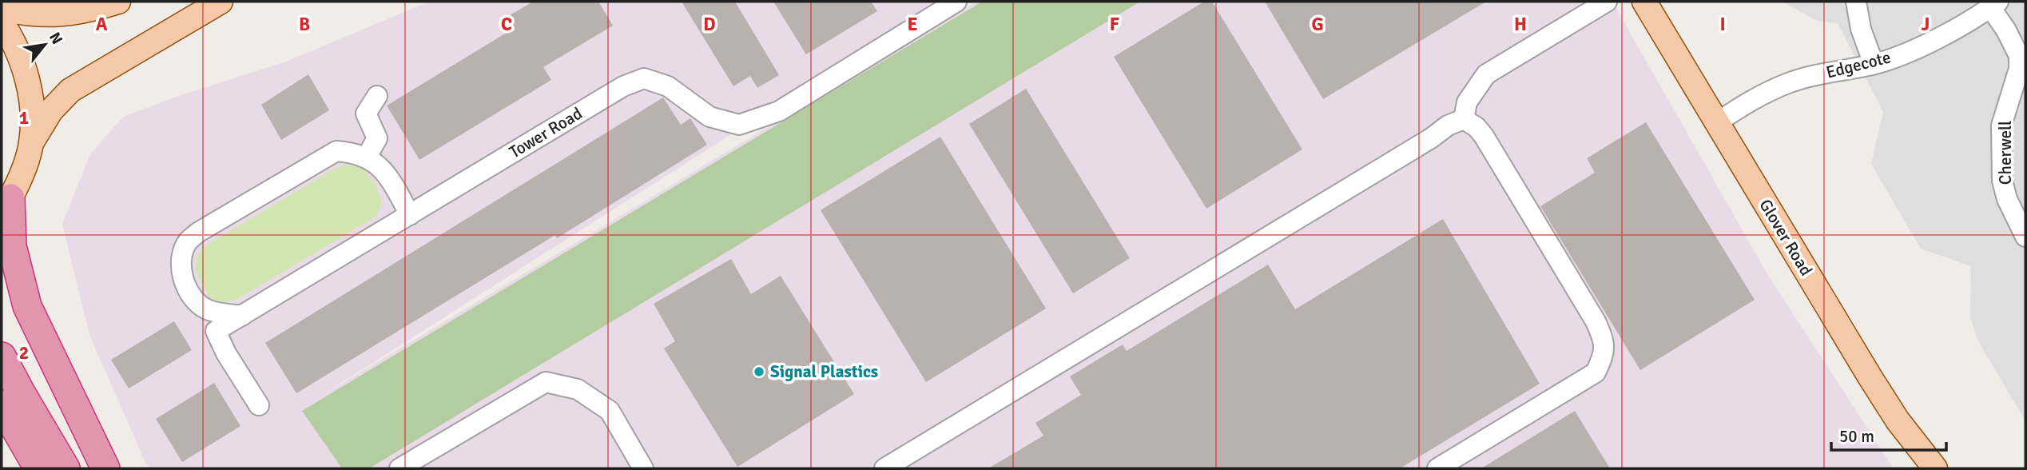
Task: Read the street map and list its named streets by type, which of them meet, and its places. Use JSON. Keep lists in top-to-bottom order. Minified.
{"streets":{"main road":["Glover Road"],"street":["Edgecote","Tower Road","Cherwell"]},"crossings":[["Edgecote","Cherwell"],["Edgecote","Glover Road"]],"places":["Signal Plastics"],"scale_bar":"50 m","north":"top right","grid":{"columns":["A","B","C","D","E","F","G","H","I","J"],"rows":["1","2"]}}
